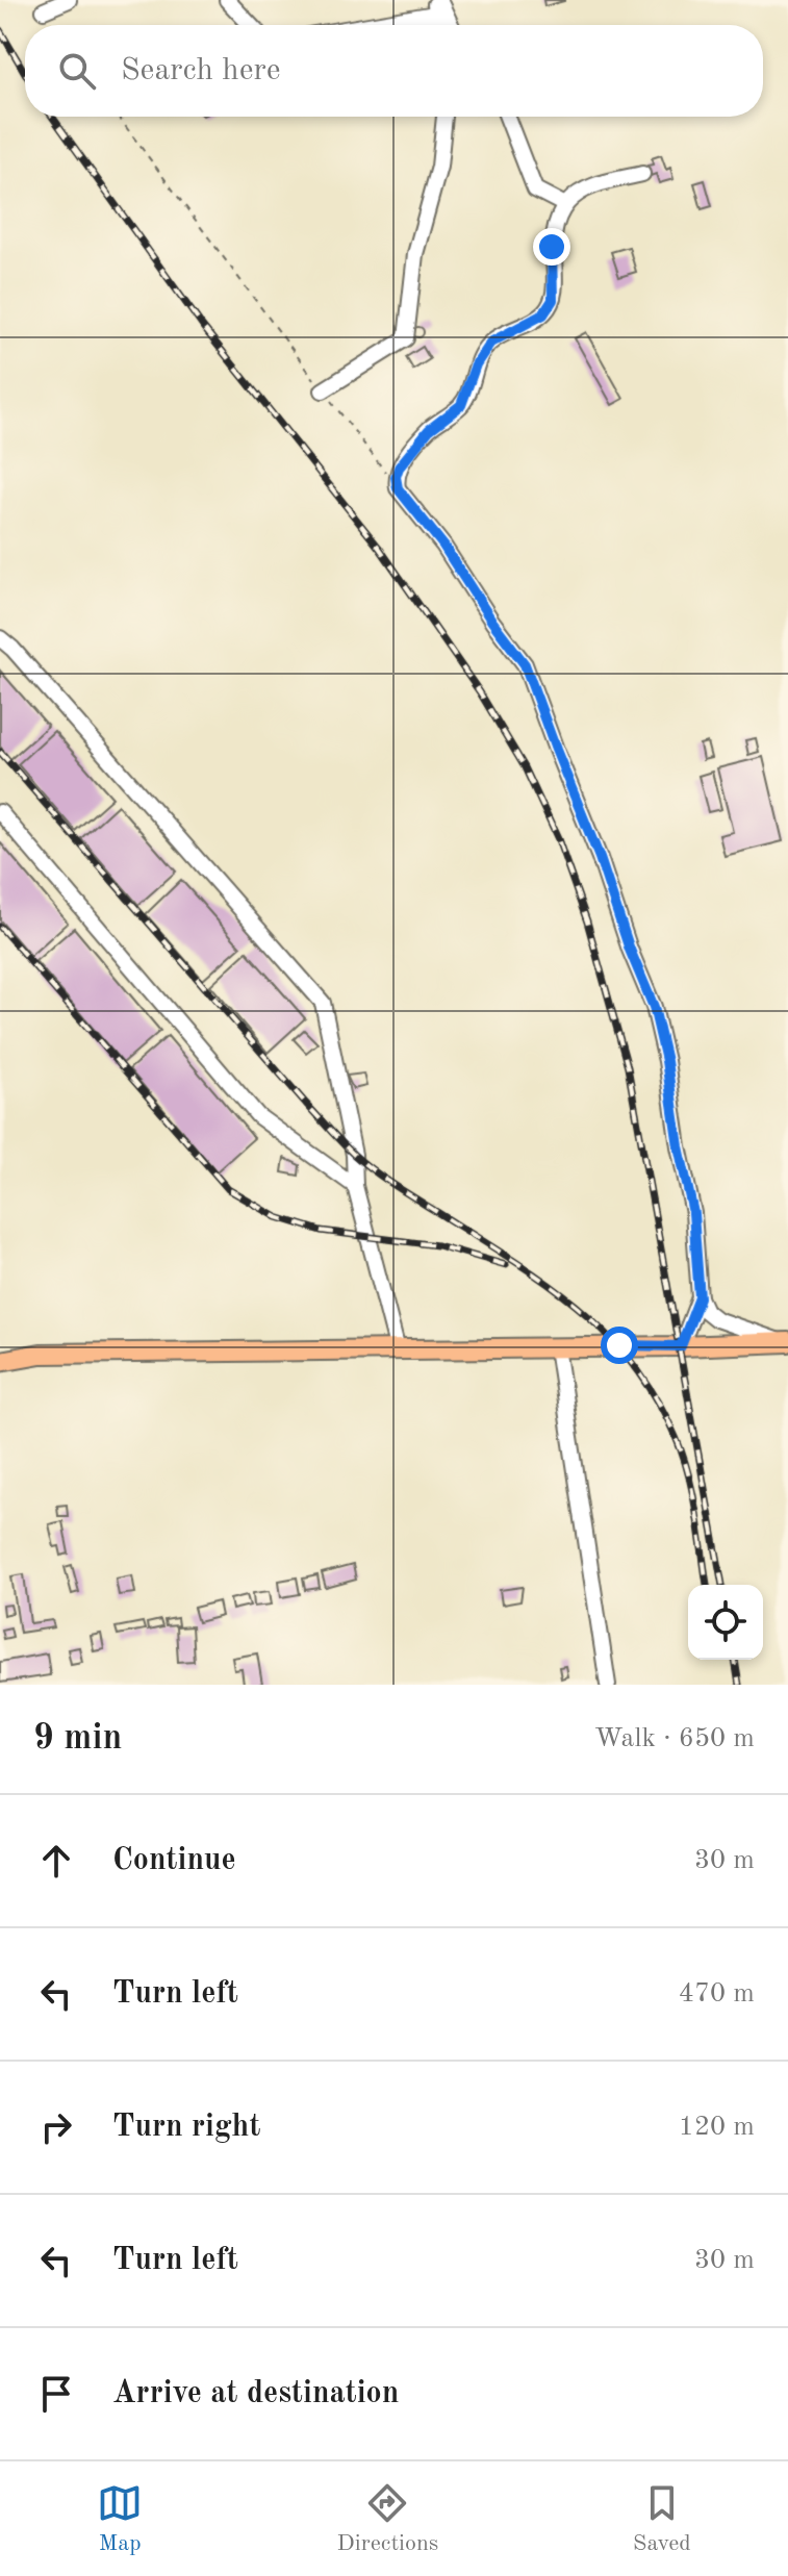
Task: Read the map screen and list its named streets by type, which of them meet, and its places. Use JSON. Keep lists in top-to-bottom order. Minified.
{"page":{"search":"Search here","heading":["9 min","Walk · 650 m"],"list":[["Continue","30 m"],["Turn left","470 m"],["Turn right","120 m"],["Turn left","30 m"],"Arrive at destination"],"nav":["Map","Directions","Saved"]}}
